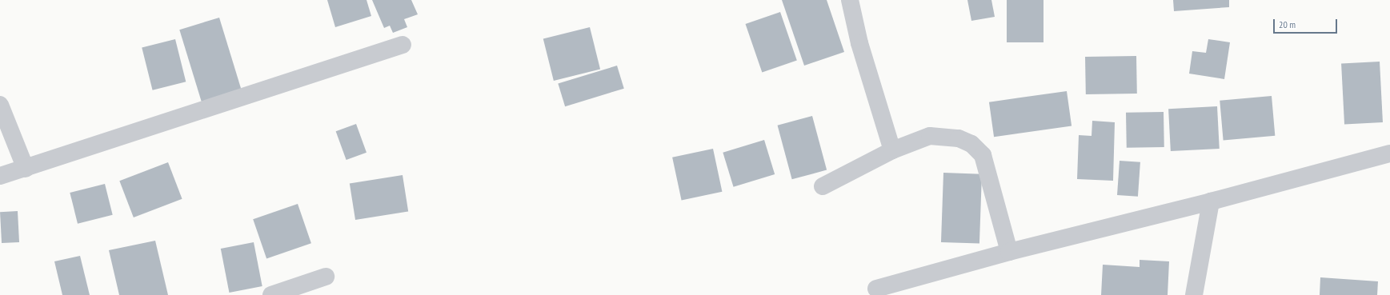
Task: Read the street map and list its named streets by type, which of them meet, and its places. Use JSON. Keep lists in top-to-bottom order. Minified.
{"scale_bar":"20 m"}
